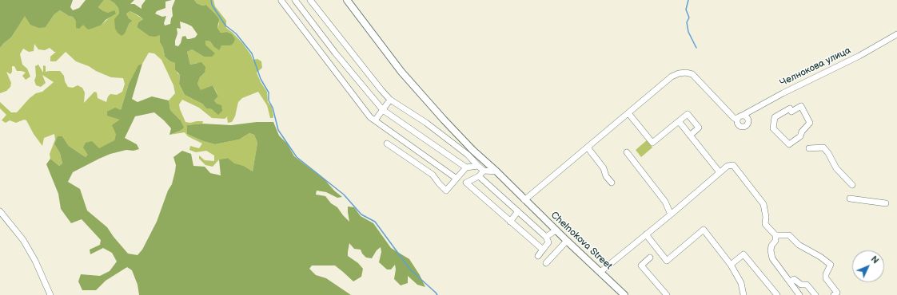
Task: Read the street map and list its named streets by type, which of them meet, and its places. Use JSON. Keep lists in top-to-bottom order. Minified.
{"streets":{"main road":["Chelnokova Street"],"street":["Челнокова улица"]},"north":"top right"}
